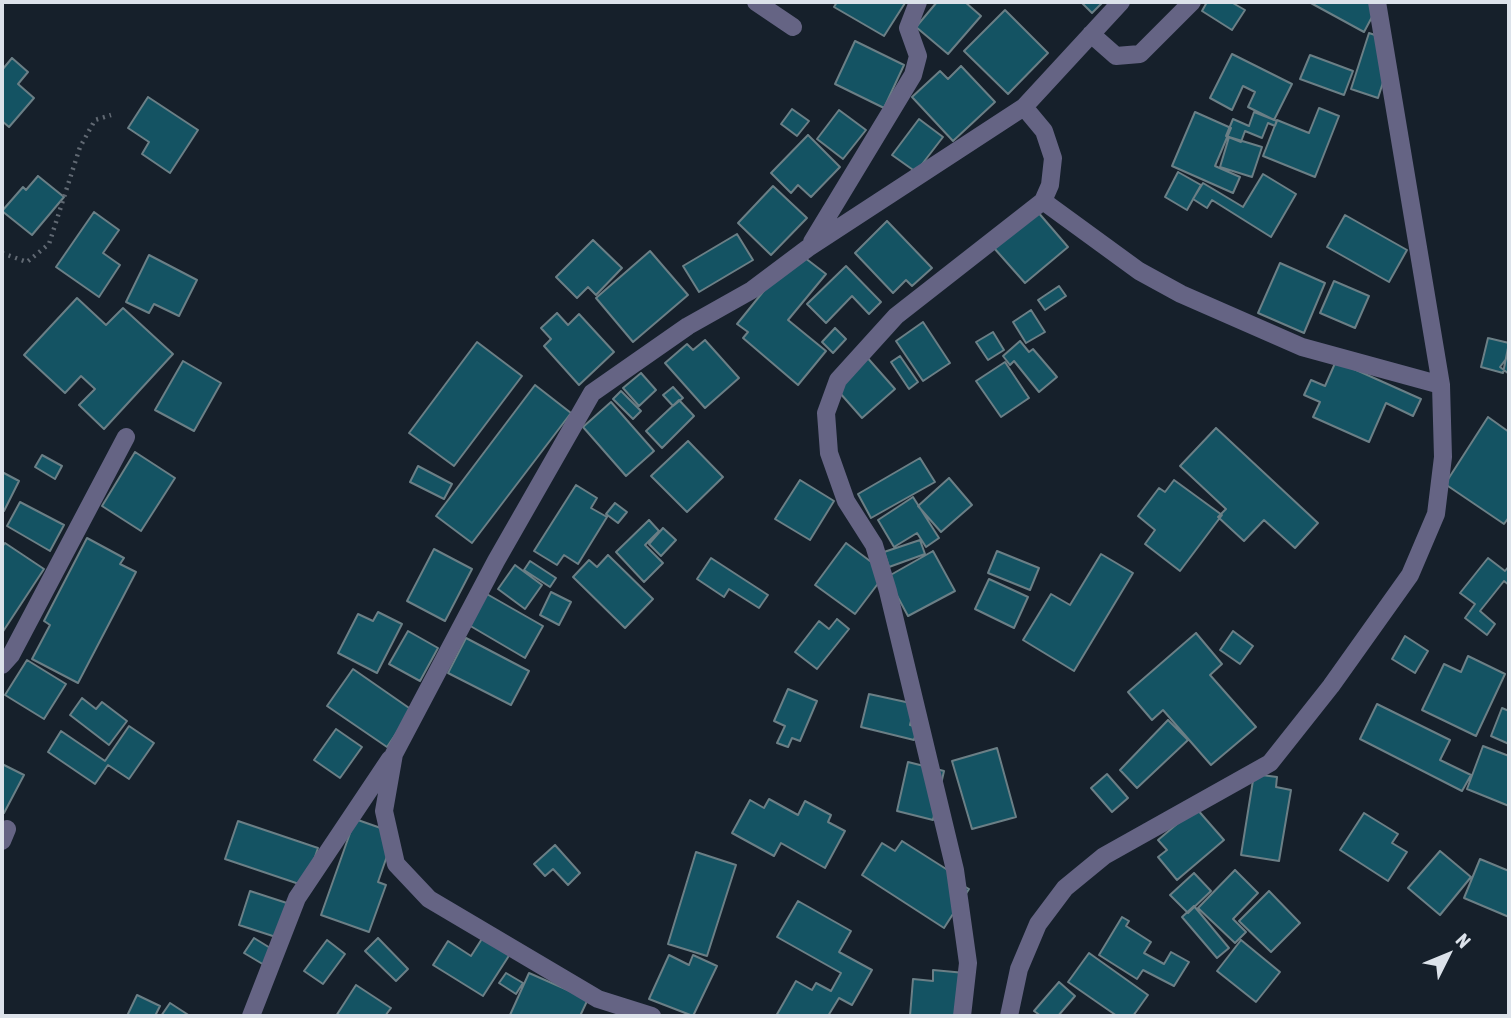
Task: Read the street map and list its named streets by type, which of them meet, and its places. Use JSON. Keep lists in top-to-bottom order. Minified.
{"north":"top right"}
